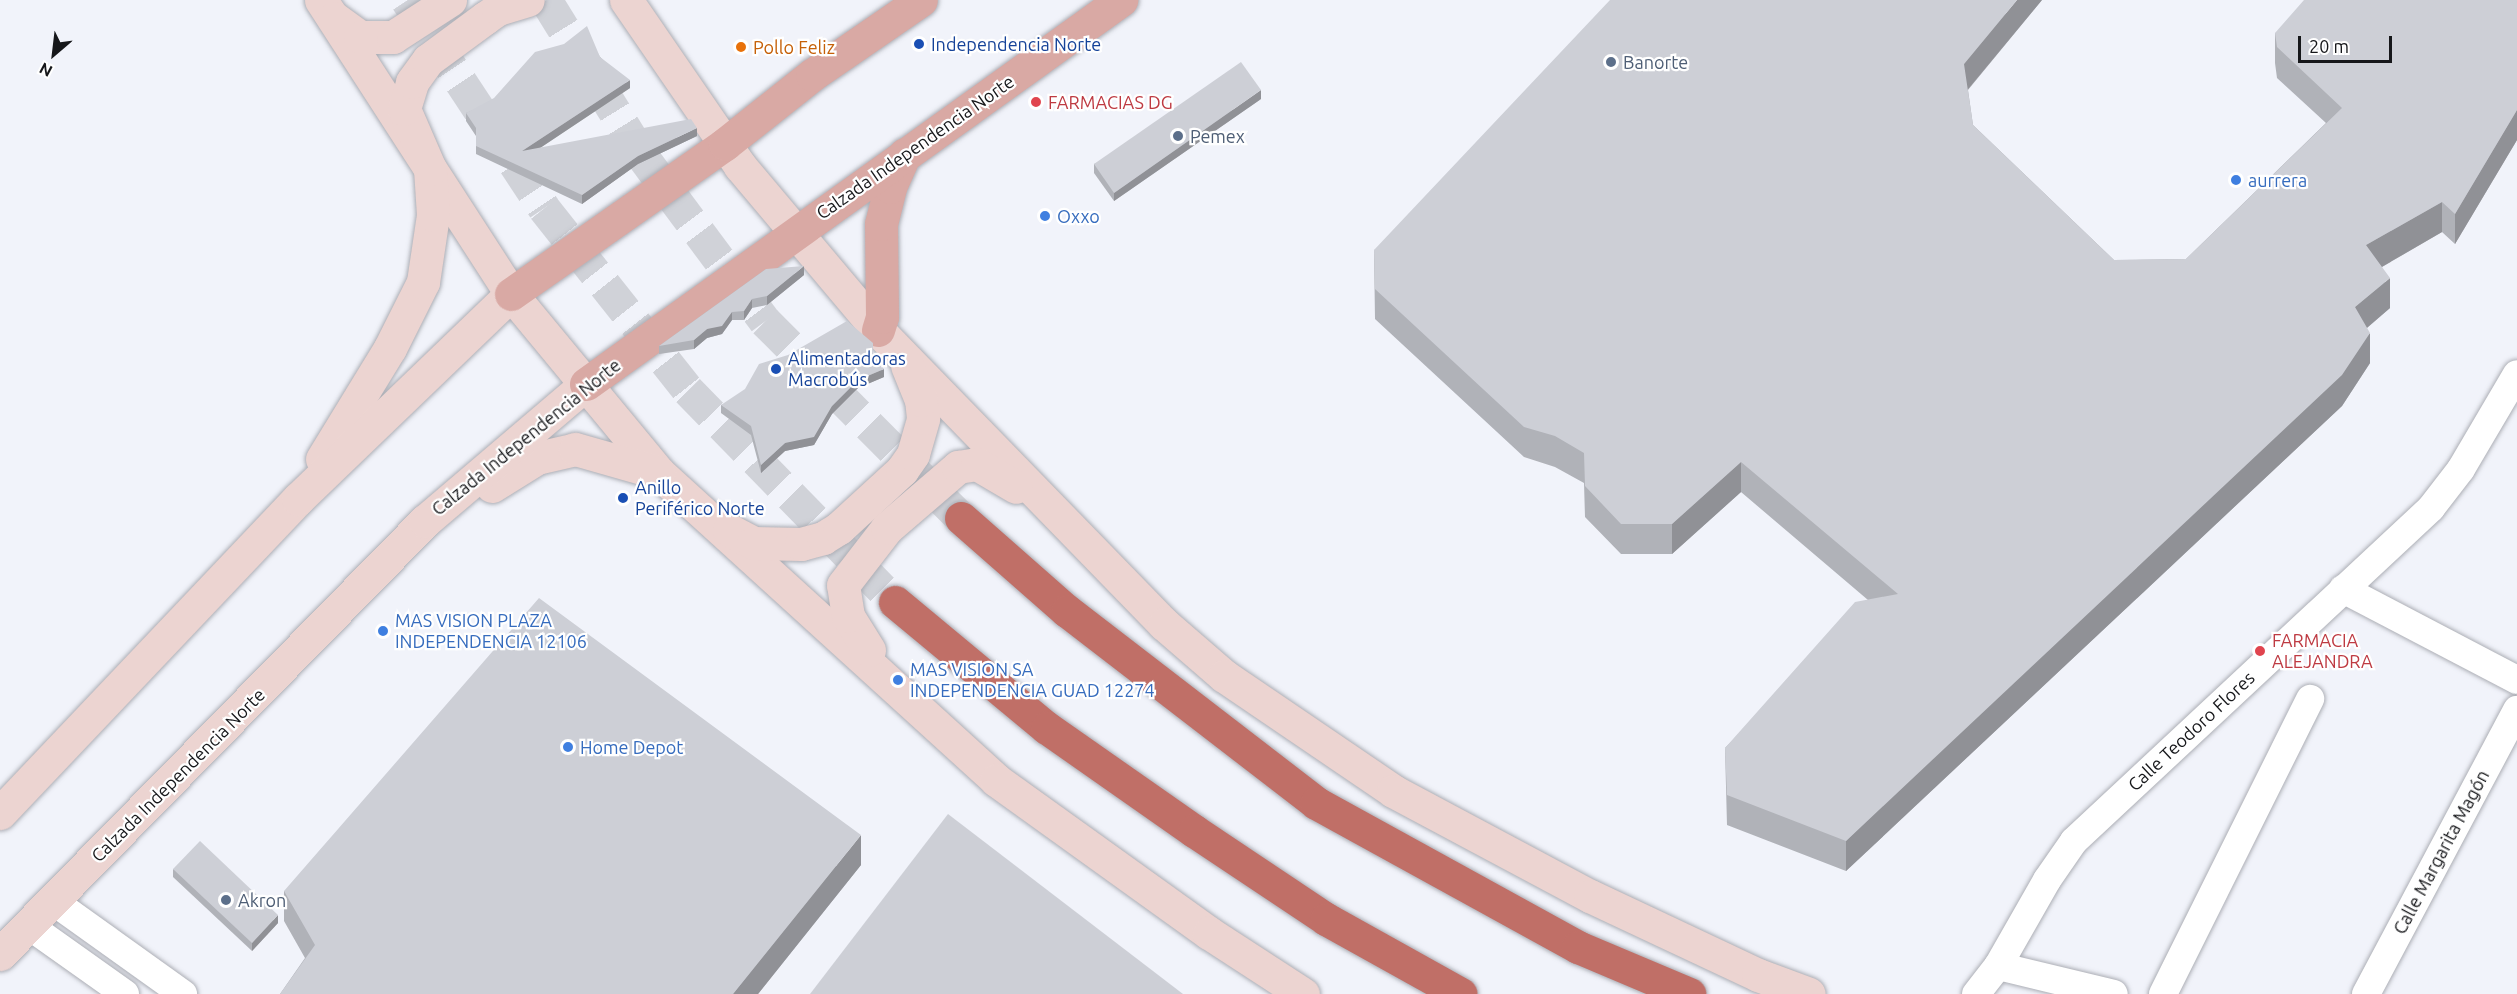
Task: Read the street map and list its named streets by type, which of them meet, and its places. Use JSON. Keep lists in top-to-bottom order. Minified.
{"streets":{"main road":["Calzada Independencia Norte"],"street":["Calle Teodoro Flores","Calle Margarita Magón"]},"places":["Independencia Norte","Pollo Feliz","Banorte","FARMACIAS DG","Pemex","aurrera","Oxxo","Alimentadoras Macrobús","Anillo Periférico Norte","MAS VISION PLAZA INDEPENDENCIA 12106","FARMACIA ALEJANDRA","MAS VISION SA INDEPENDENCIA GUAD 12274","Home Depot","Akron"],"scale_bar":"20 m","north":"bottom left"}
